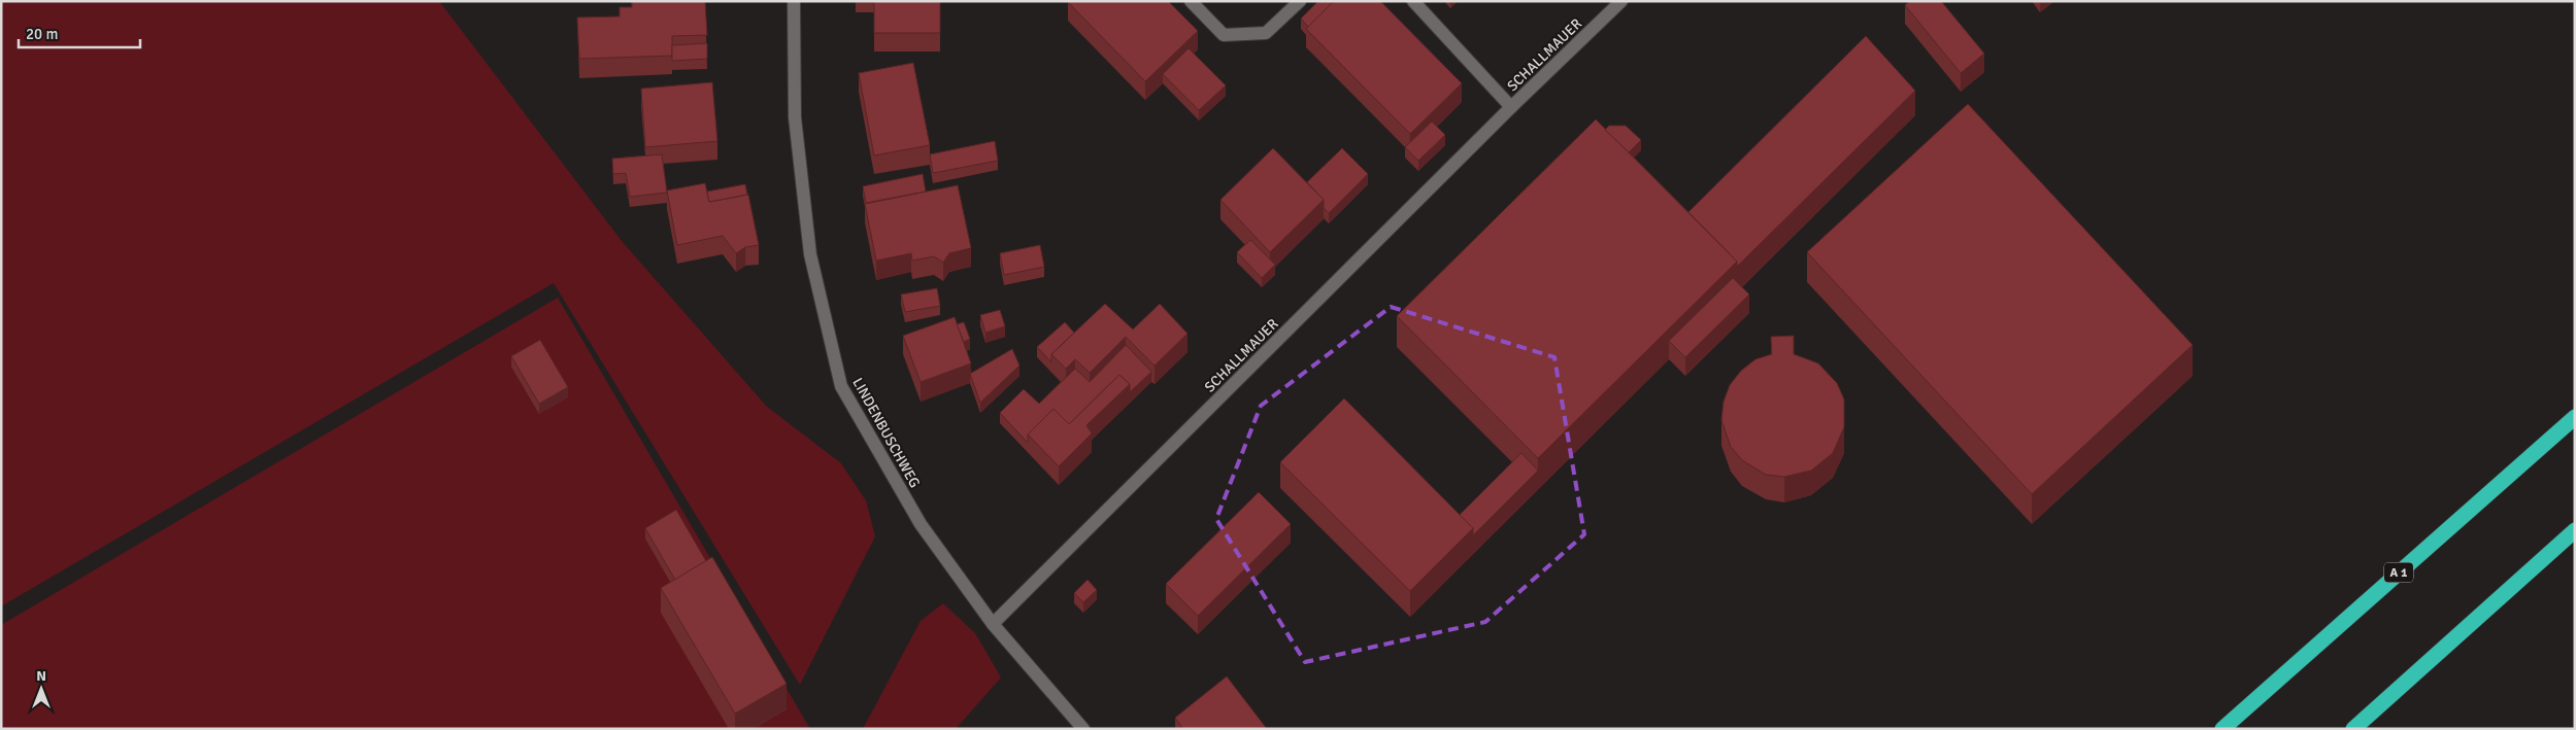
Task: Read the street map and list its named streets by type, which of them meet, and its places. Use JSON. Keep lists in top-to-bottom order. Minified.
{"streets":{"highway":["A 1"],"street":["SCHALLMAUER","LINDENBUSCHWEG"]},"crossings":[["SCHALLMAUER","LINDENBUSCHWEG"]],"scale_bar":"20 m","north":"top"}
